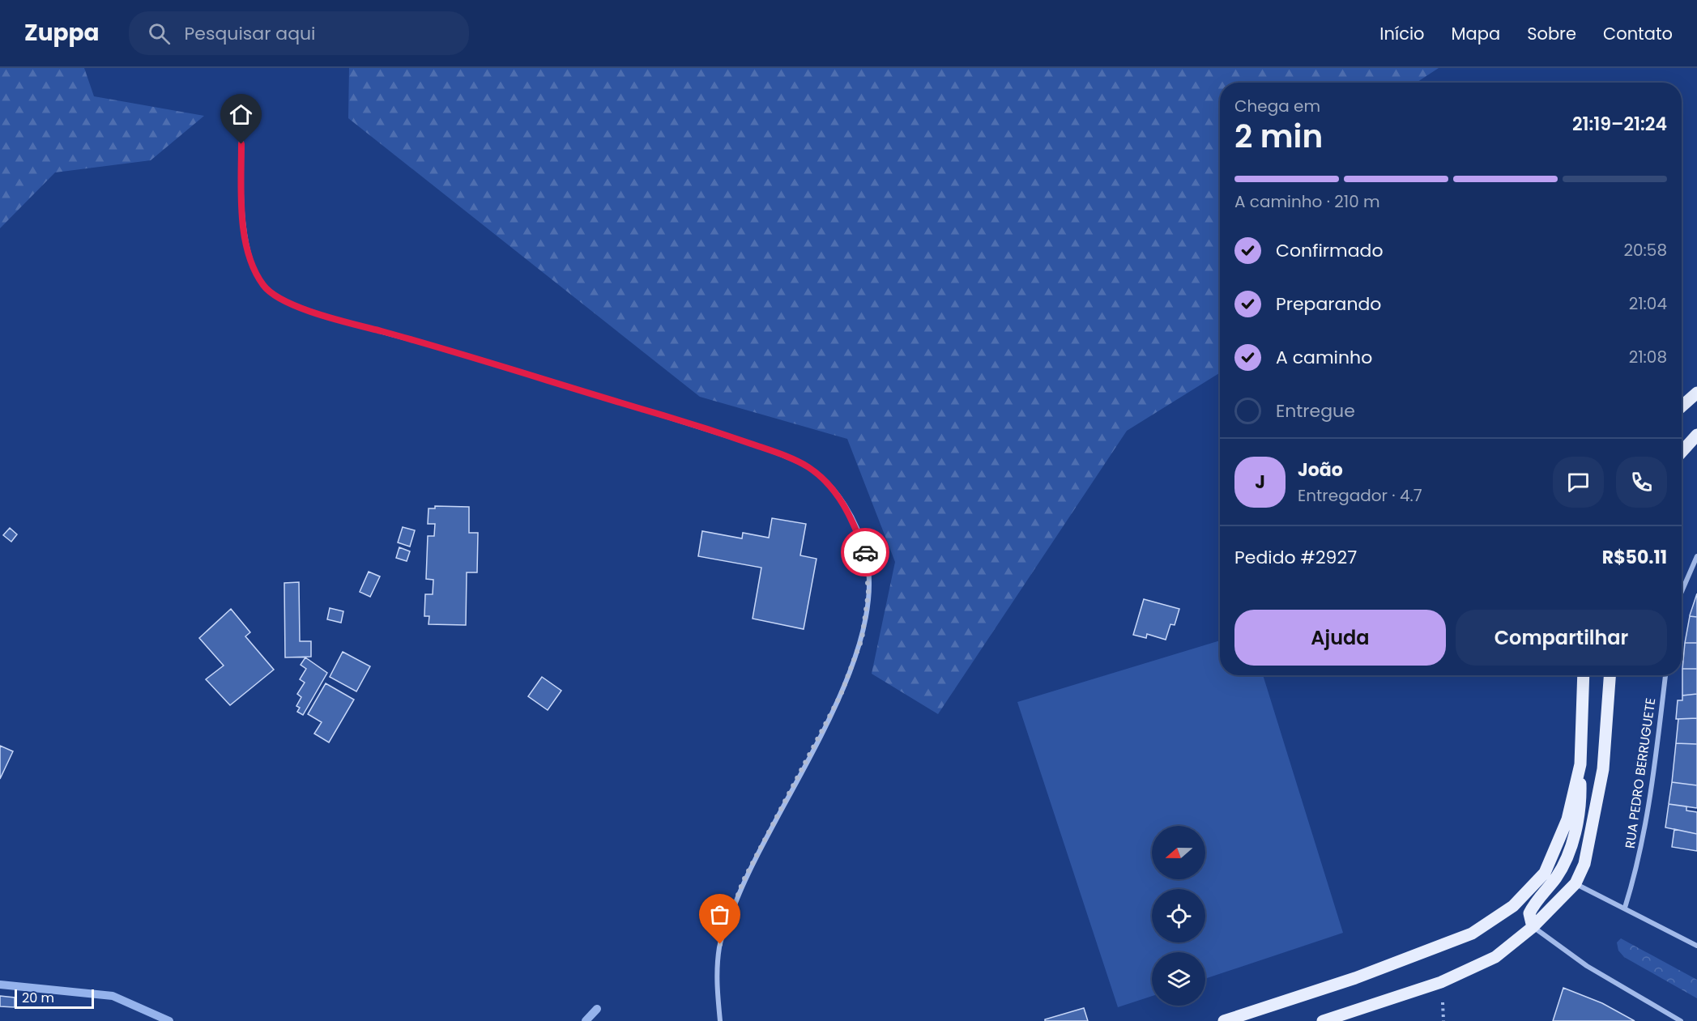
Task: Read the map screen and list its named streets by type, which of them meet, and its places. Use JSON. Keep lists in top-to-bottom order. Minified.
{"streets":{"street":["RUA PEDRO BERRUGUETE"]},"scale_bar":"20 m","north":"left","page":{"header":"Zuppa","search":"Pesquisar aqui","nav":["Início","Mapa","Sobre","Contato"],"heading":["2 min","Chega em","21:19–21:24"],"panel":["João","Entregador · 4.7","Pedido #2927","R$50.11"],"bar":"A caminho · 210 m","list":[["Confirmado","20:58"],["Preparando","21:04"],["A caminho","21:08"],"Entregue"],"round":"J","buttons":["Ajuda","Compartilhar"],"scale":"20 m"}}
